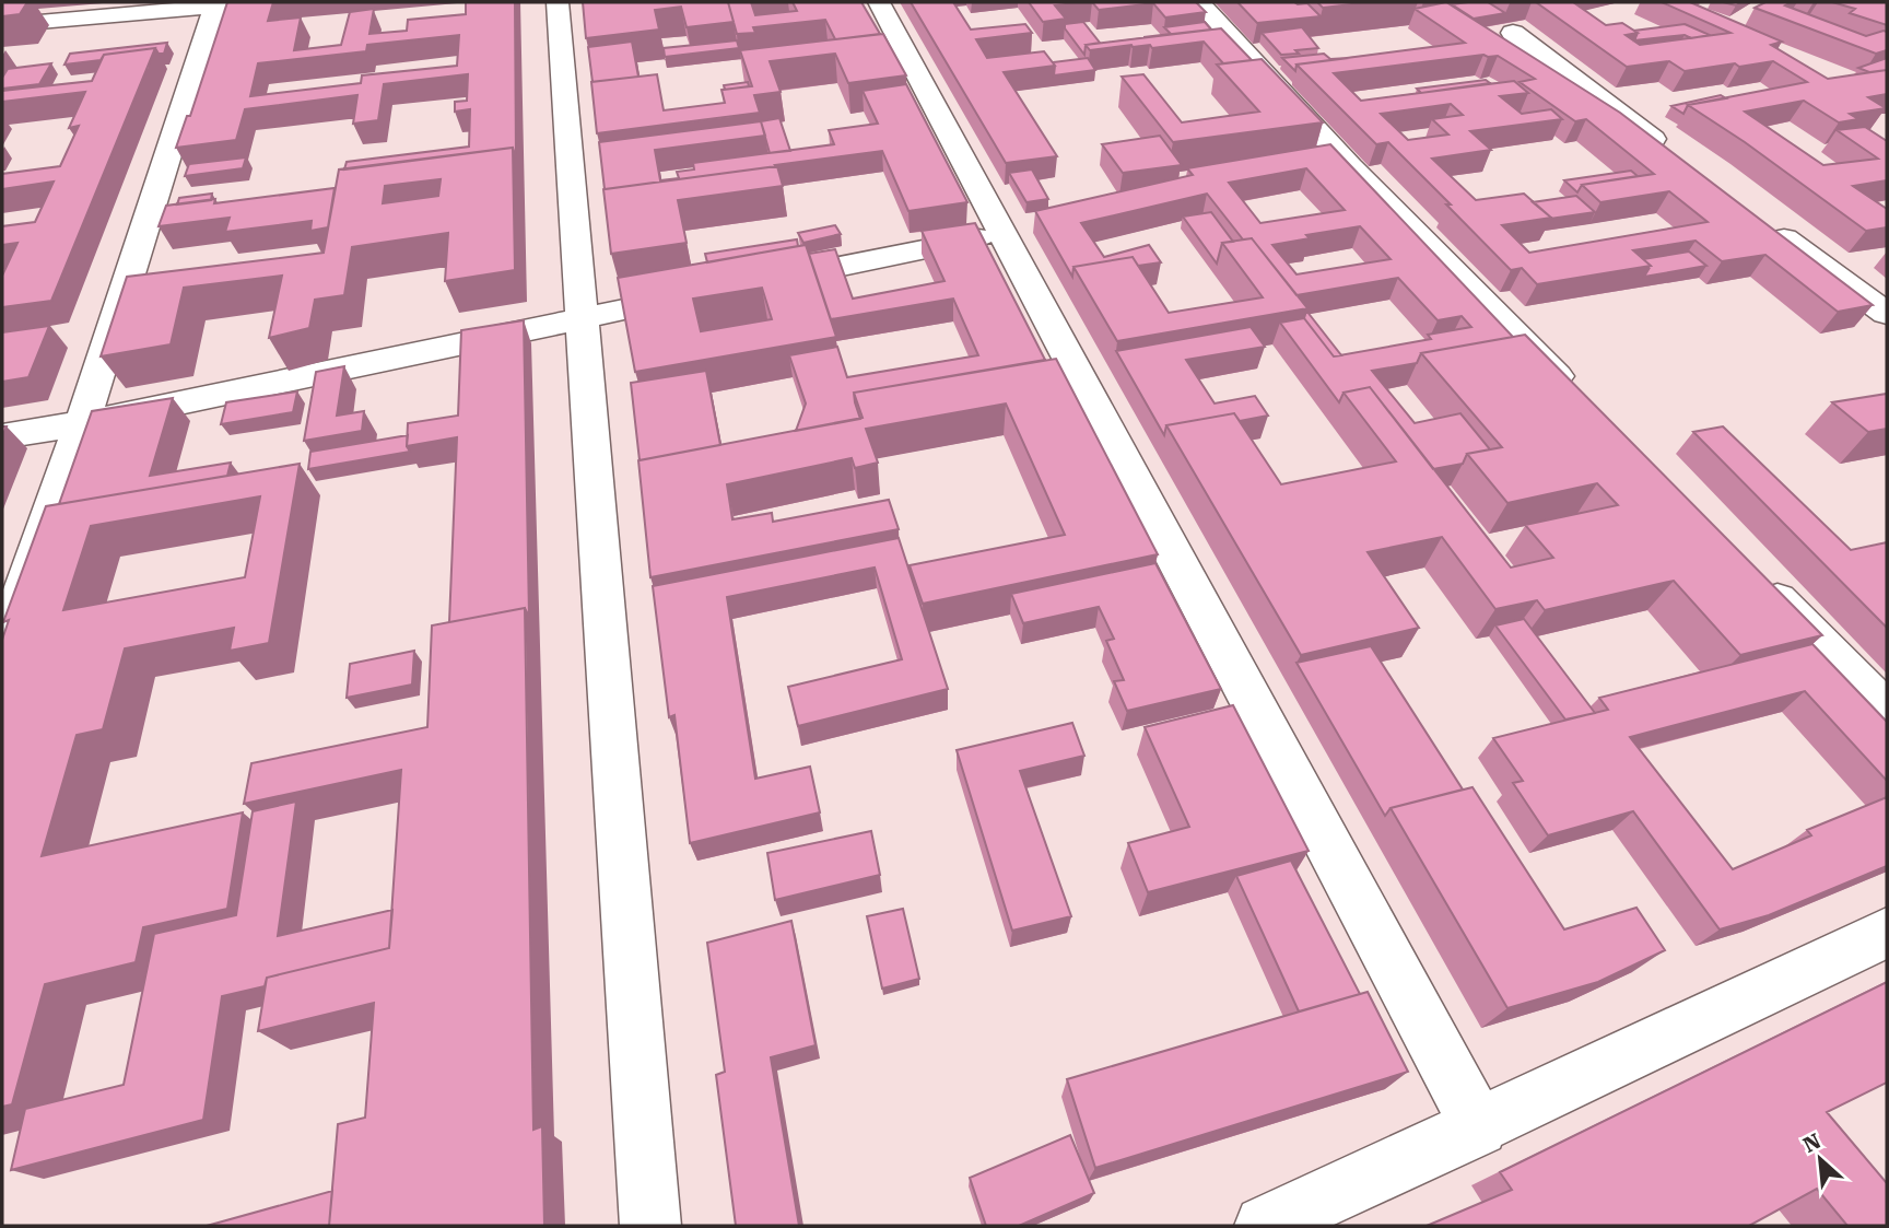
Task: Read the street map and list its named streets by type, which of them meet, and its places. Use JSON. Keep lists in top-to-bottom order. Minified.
{"north":"top left"}
